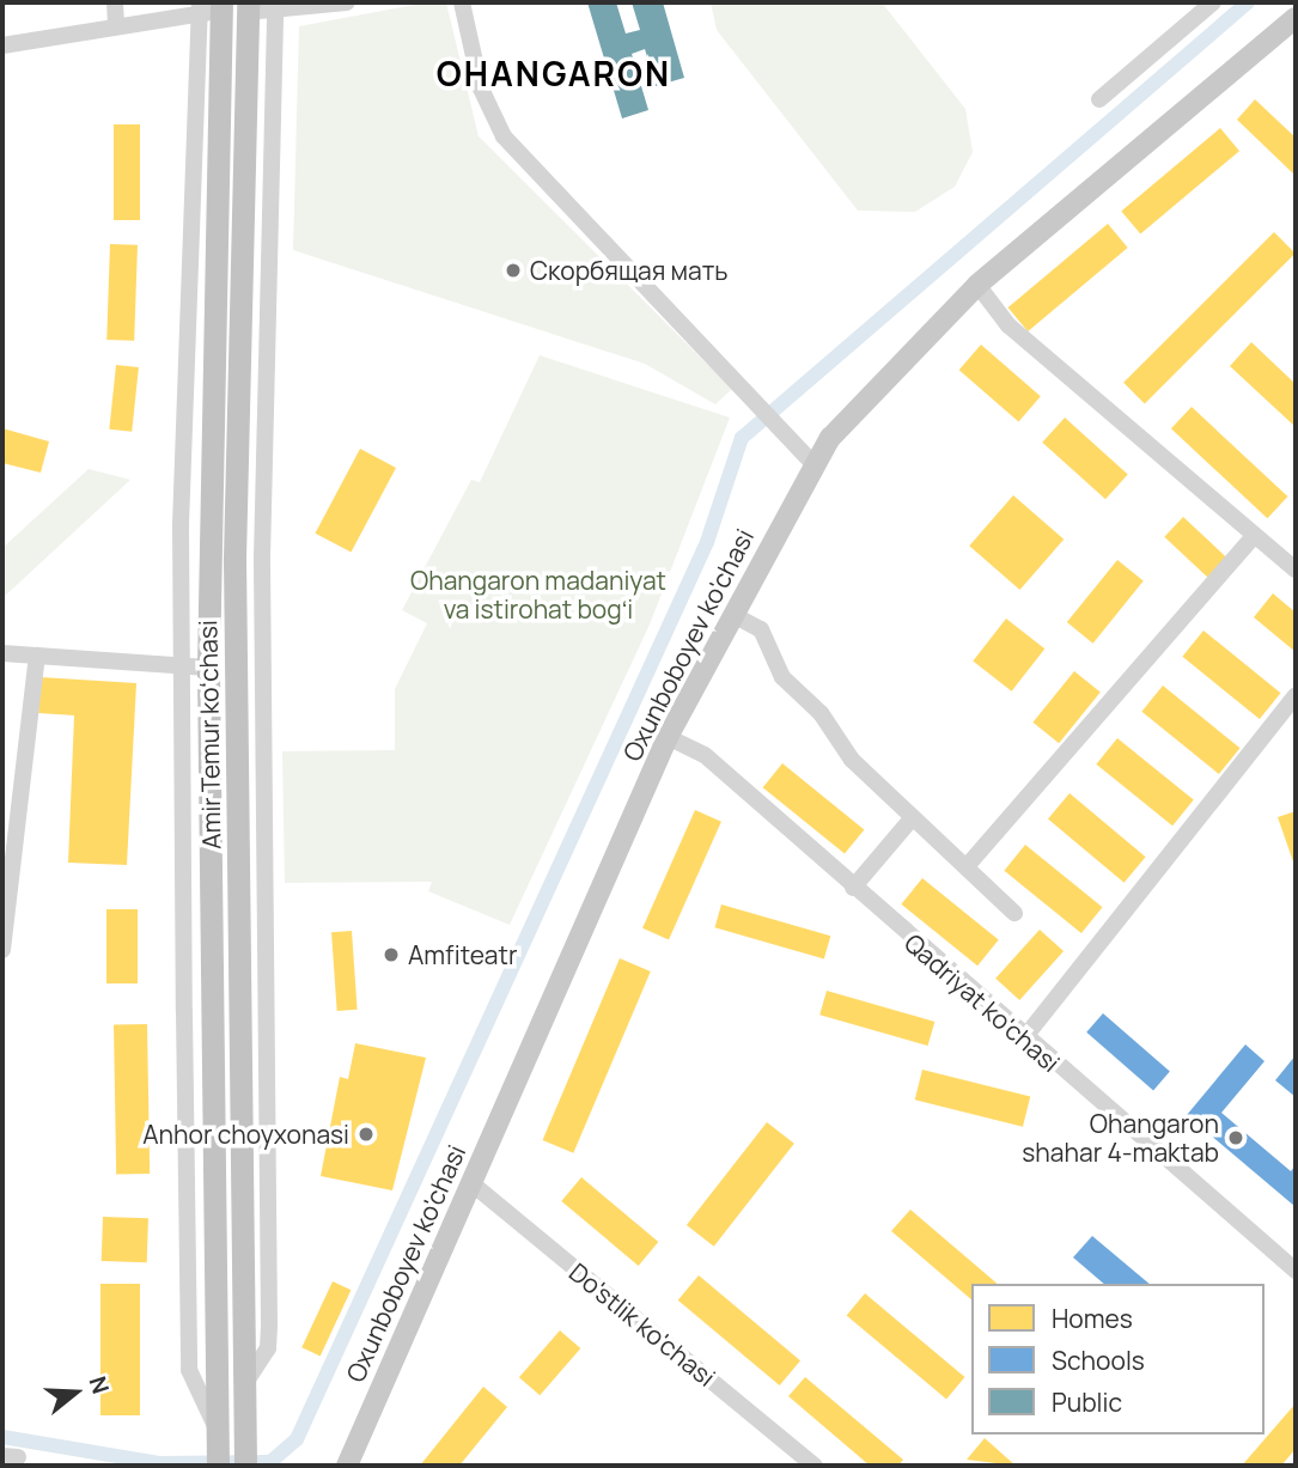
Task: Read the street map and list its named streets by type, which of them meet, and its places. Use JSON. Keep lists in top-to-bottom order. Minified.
{"streets":{"highway":["Amir Temur koʻchasi"],"main road":["Oxunboboyev ko'chasi"],"street":["Qadriyat ko'chasi","Do'stlik ko'chasi"]},"crossings":[["Oxunboboyev ko'chasi","Qadriyat ko'chasi"],["Oxunboboyev ko'chasi","Do'stlik ko'chasi"]],"districts":["OHANGARON"],"parks":["Ohangaron madaniyat va istirohat bogʻi"],"places":["Скорбящая мать","Amfiteatr","Anhor choyxonasi","Ohangaron shahar 4-maktab"],"legend":["Homes","Schools","Public"],"north":"right"}
